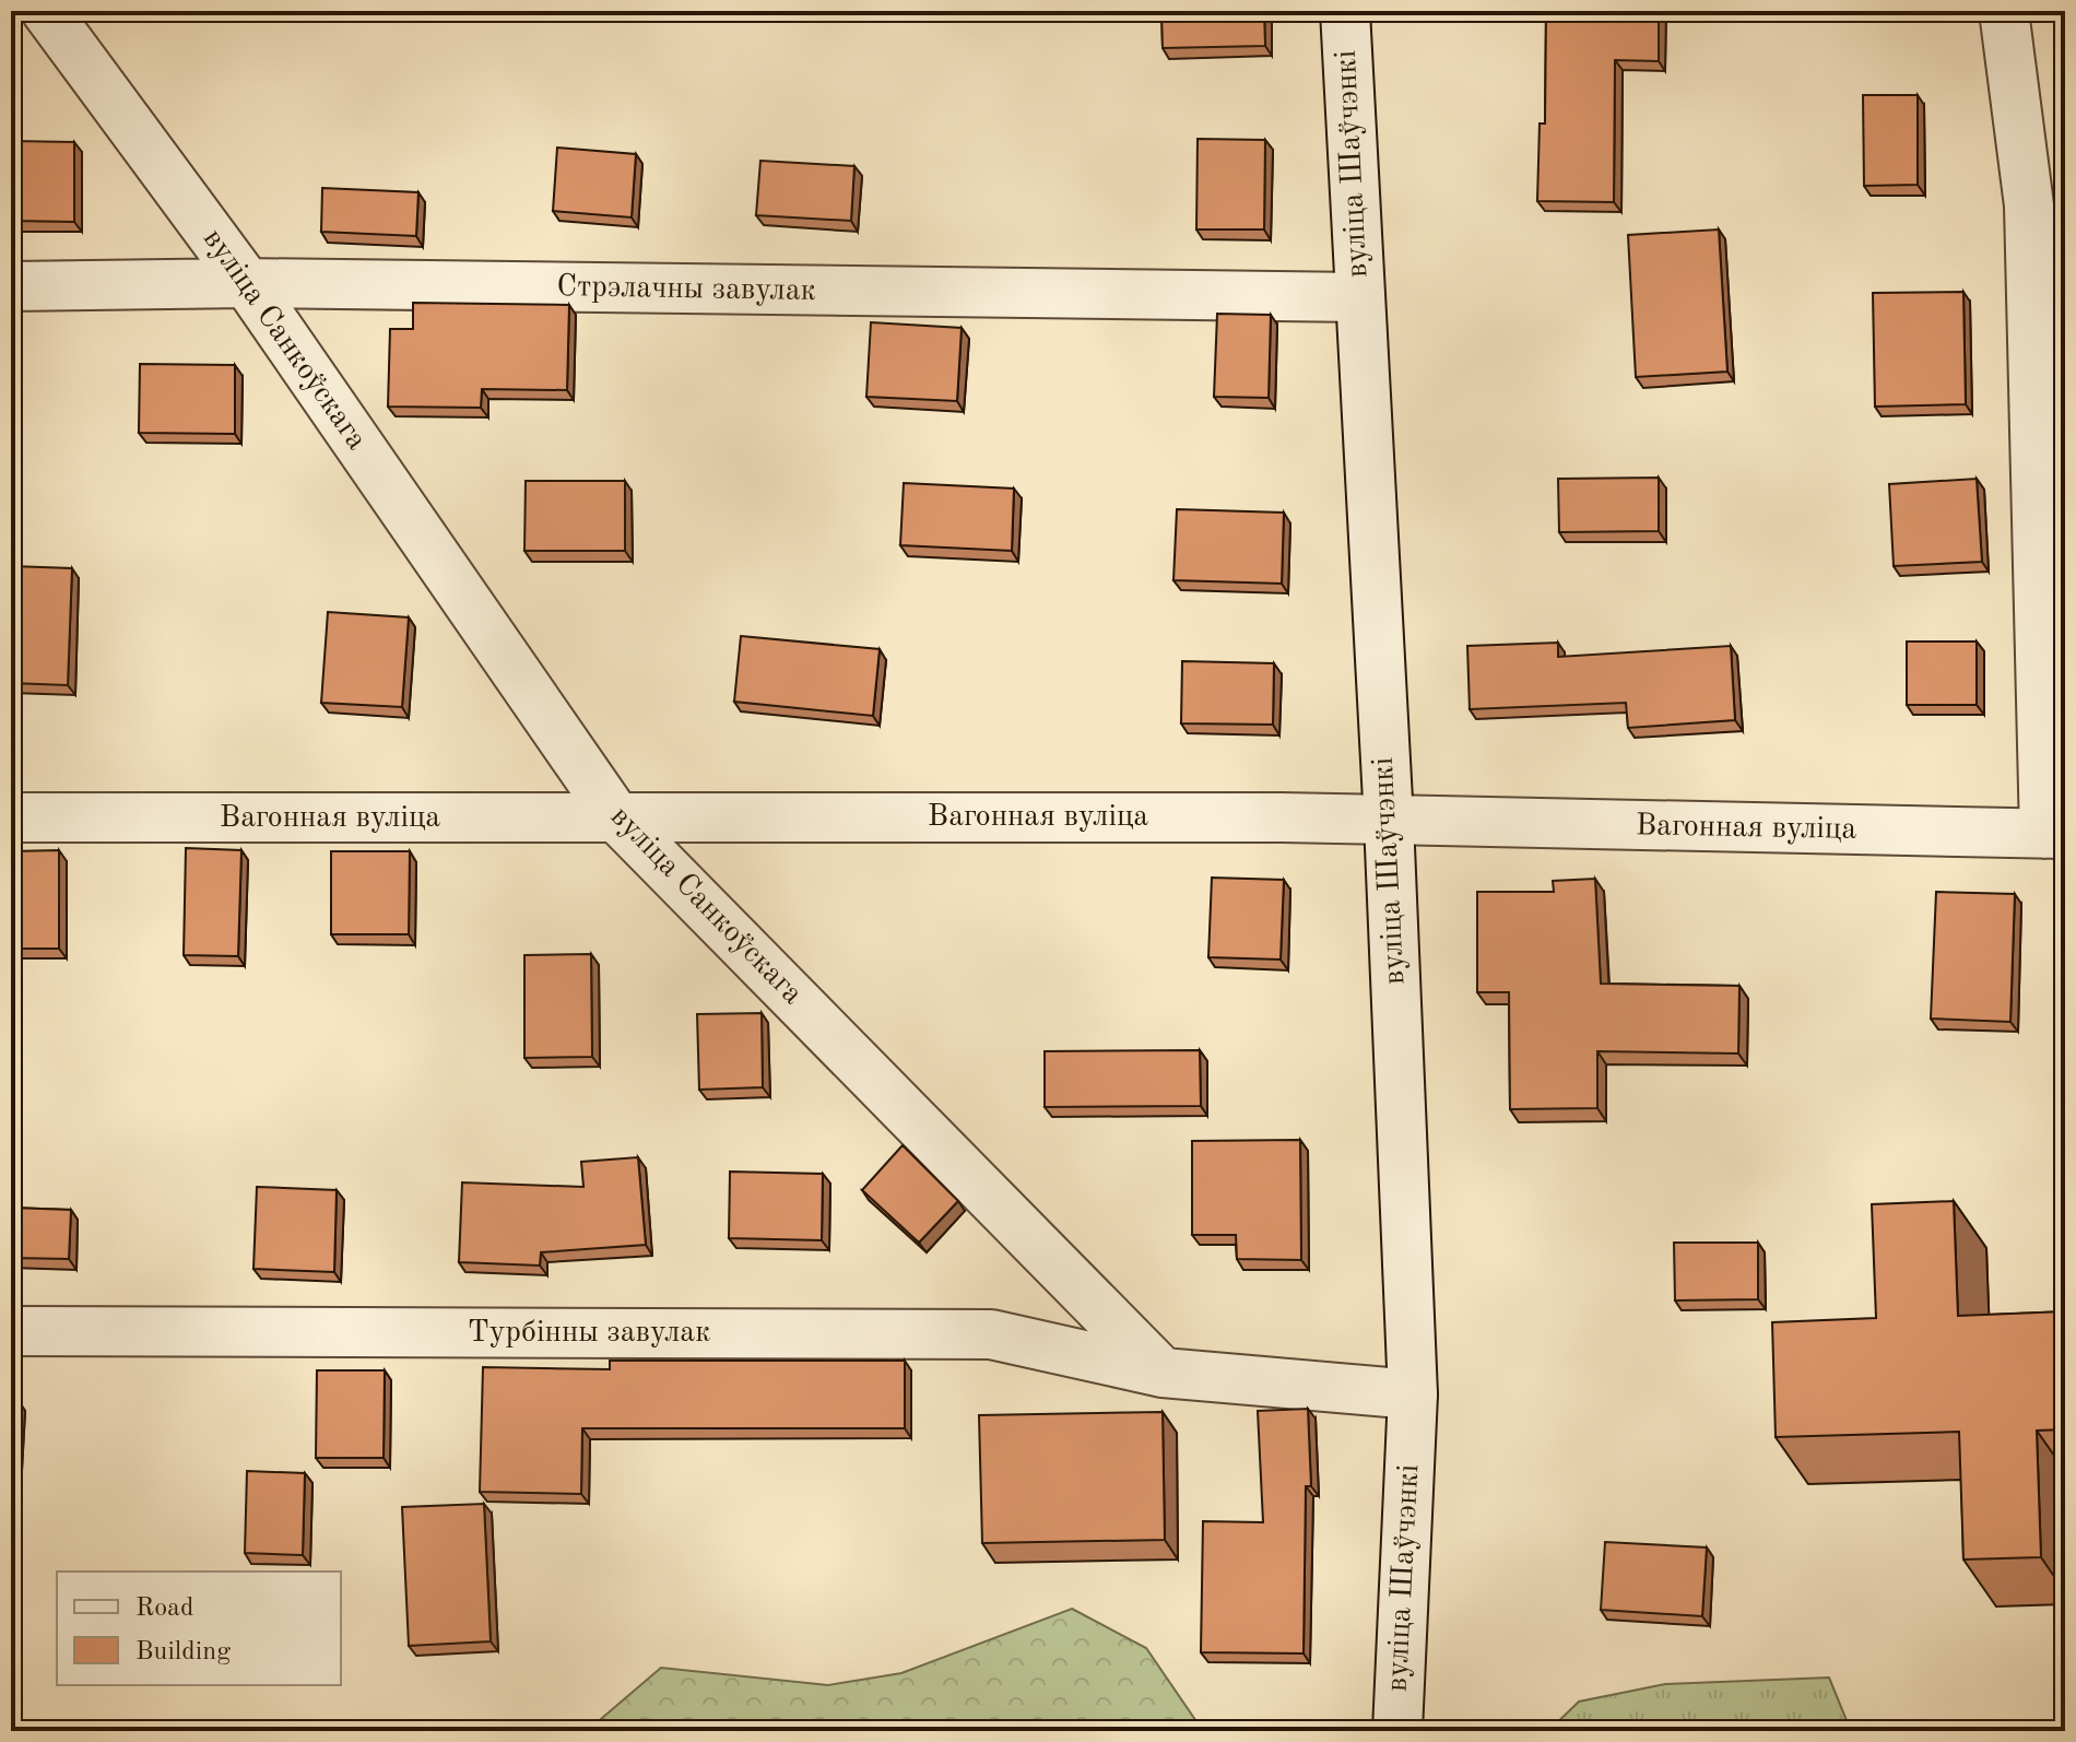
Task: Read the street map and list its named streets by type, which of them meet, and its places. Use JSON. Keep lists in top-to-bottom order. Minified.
{"streets":{"street":["вуліца Шаўчэнкі","Стрэлачны завулак","вуліца Санкоўскага","Вагонная вуліца","Турбінны завулак"]},"crossings":[["вуліца Шаўчэнкі","Стрэлачны завулак"],["вуліца Шаўчэнкі","Вагонная вуліца"],["Стрэлачны завулак","вуліца Санкоўскага"],["вуліца Санкоўскага","Вагонная вуліца"],["вуліца Санкоўскага","Турбінны завулак"]],"legend":["Road","Building"]}
